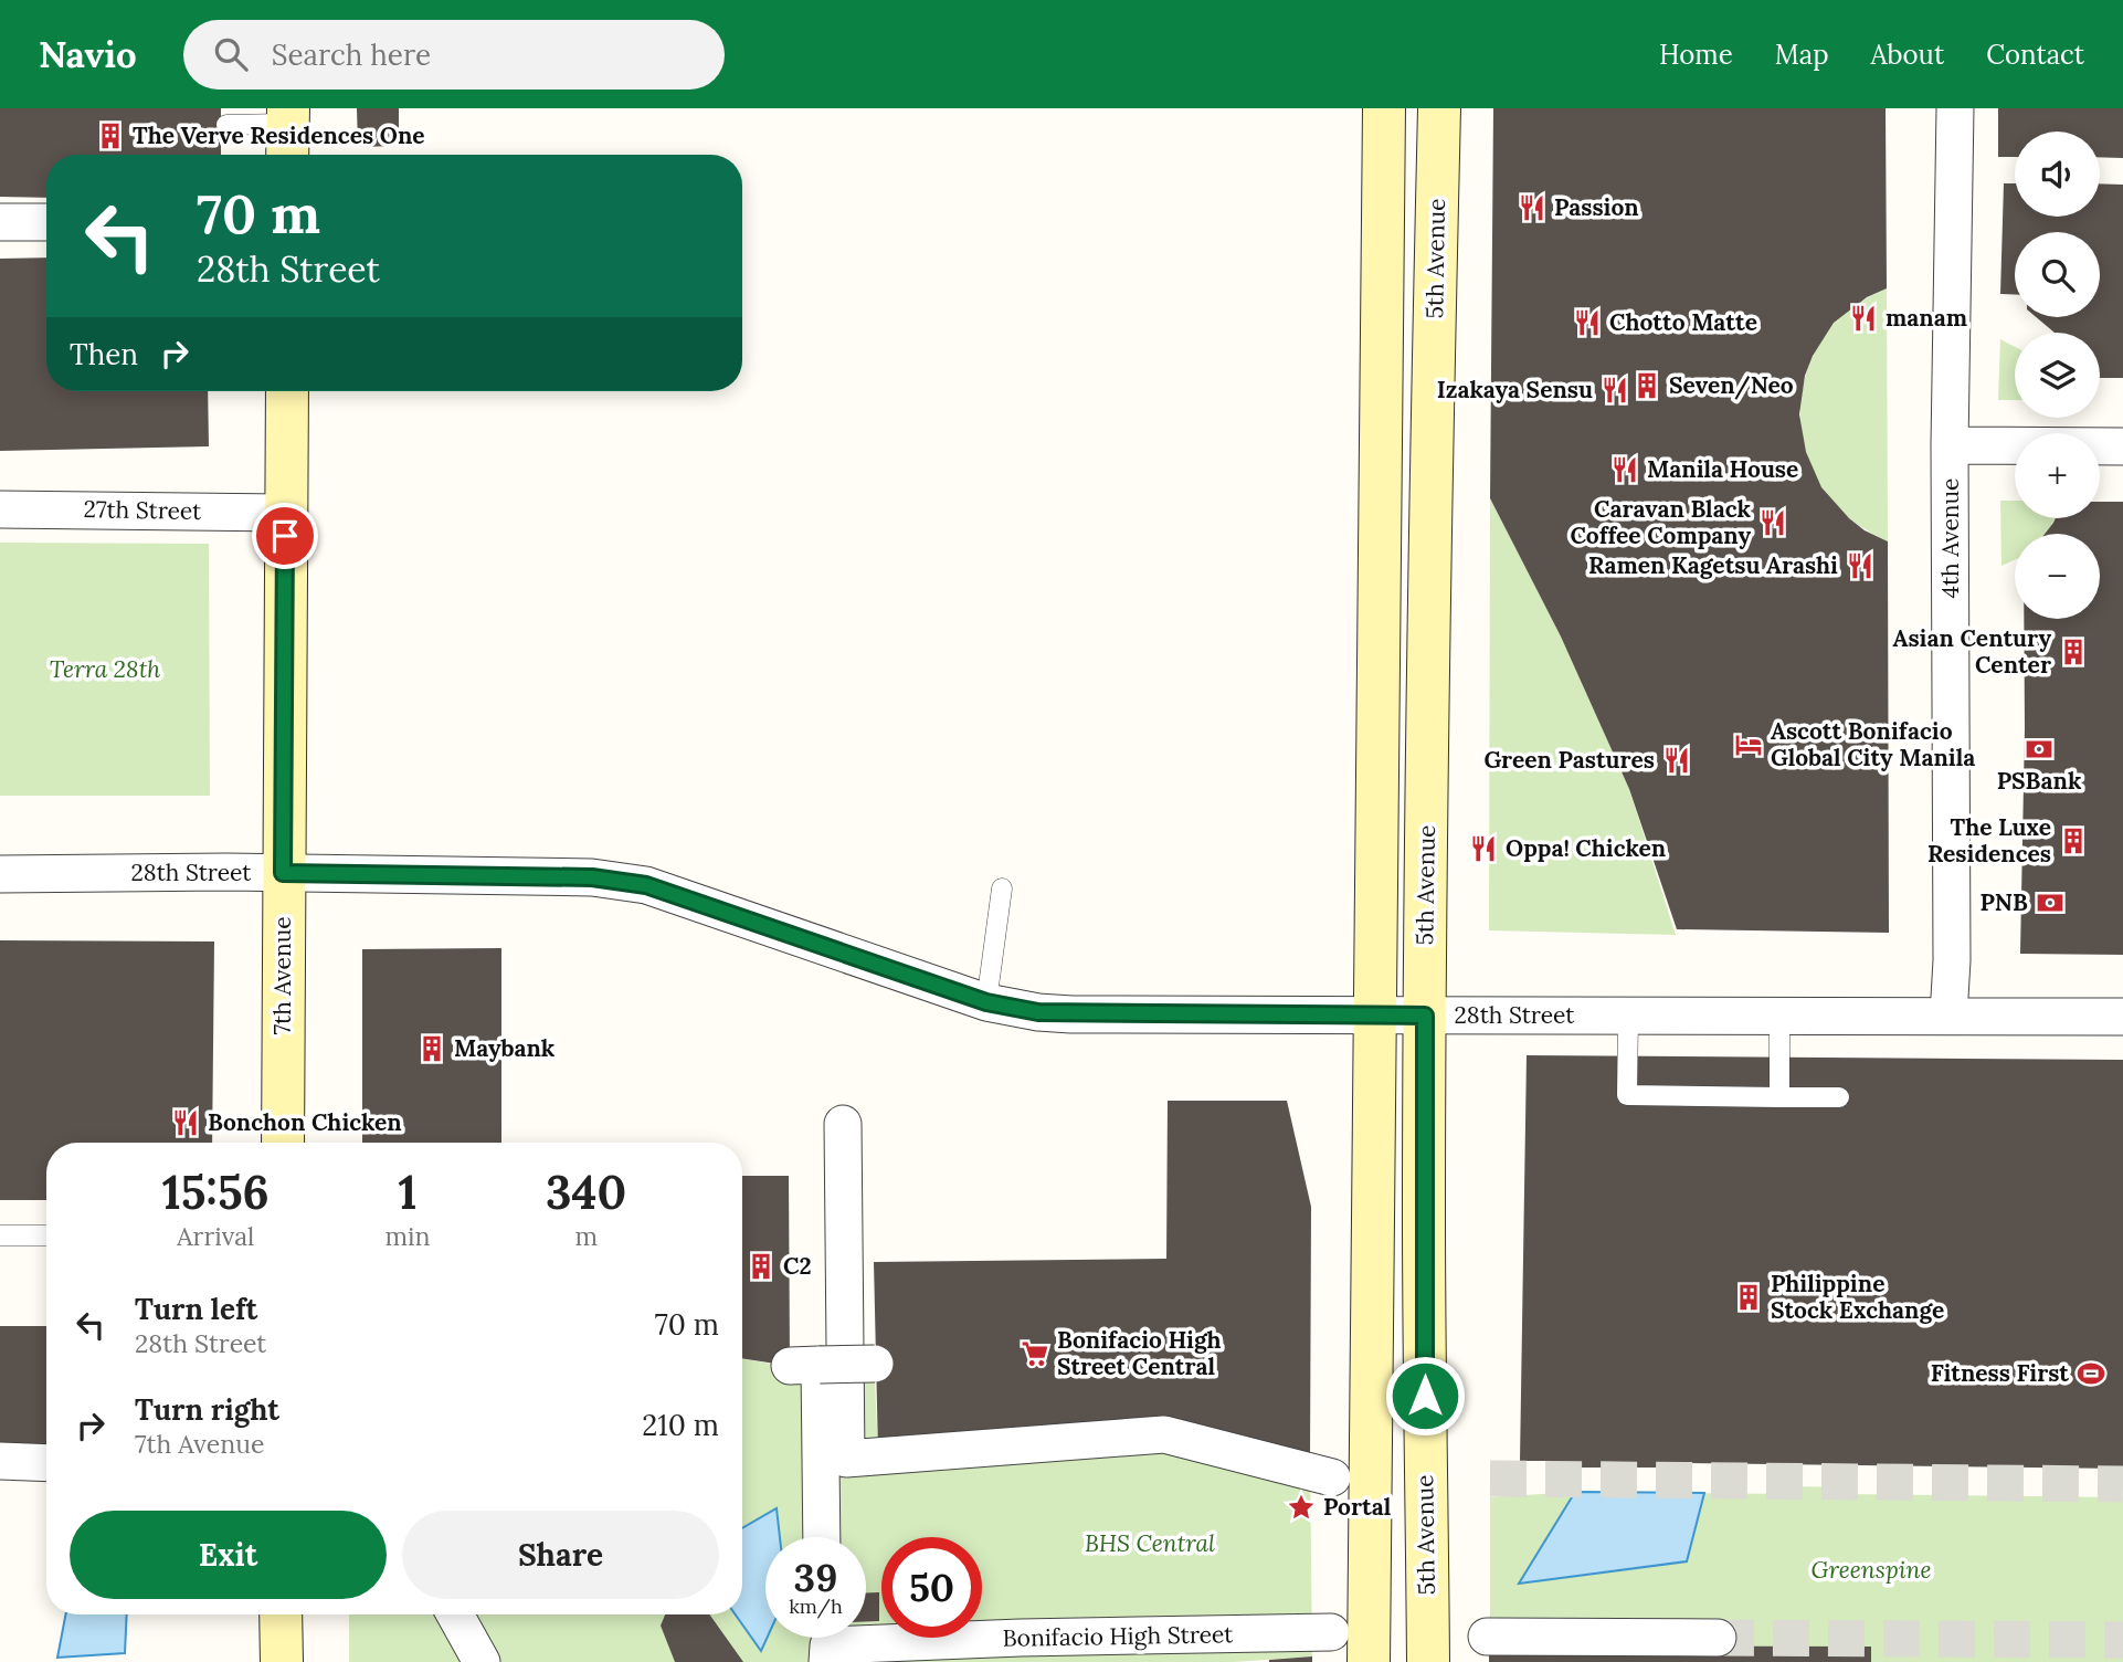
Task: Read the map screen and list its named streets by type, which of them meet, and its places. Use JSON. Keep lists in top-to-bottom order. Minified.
{"streets":{"main road":["5th Avenue","7th Avenue"],"street":["27th Street","4th Avenue","28th Street","Bonifacio High Street"]},"crossings":[["5th Avenue","28th Street"],["27th Street","7th Avenue"],["4th Avenue","28th Street"],["28th Street","7th Avenue"]],"parks":["Terra 28th","BHS Central","Greenspine"],"places":{"building":["The Verve Residences One","Seven/Neo","Asian Century Center","The Luxe Residences","Maybank","C2","Philippine Stock Exchange"],"restaurant":["Passion","manam","Chotto Matte","Izakaya Sensu","Manila House","Caravan Black Coffee Company","Ramen Kagetsu Arashi","Green Pastures","Oppa! Chicken","Bonchon Chicken"],"hotel":["Ascott Bonifacio Global City Manila"],"bank":["PSBank","PNB"],"supermarket":["Bonifacio High Street Central"],"sports":["Fitness First"],"place":["Portal"]},"page":{"header":"Navio","search":"Search here","nav":["Home","Map","About","Contact"],"map_buttons":["+","−"],"turn":["70 m","28th Street"],"then":"Then","eta":["15:56","Arrival","1","min","340","m"],"list":[{"name":"Turn left","note":"28th Street","value":"70 m"},{"name":"Turn right","note":"7th Avenue","value":"210 m"}],"buttons":["Exit","Share"],"speed":"39 km/h","limit":"50"}}
